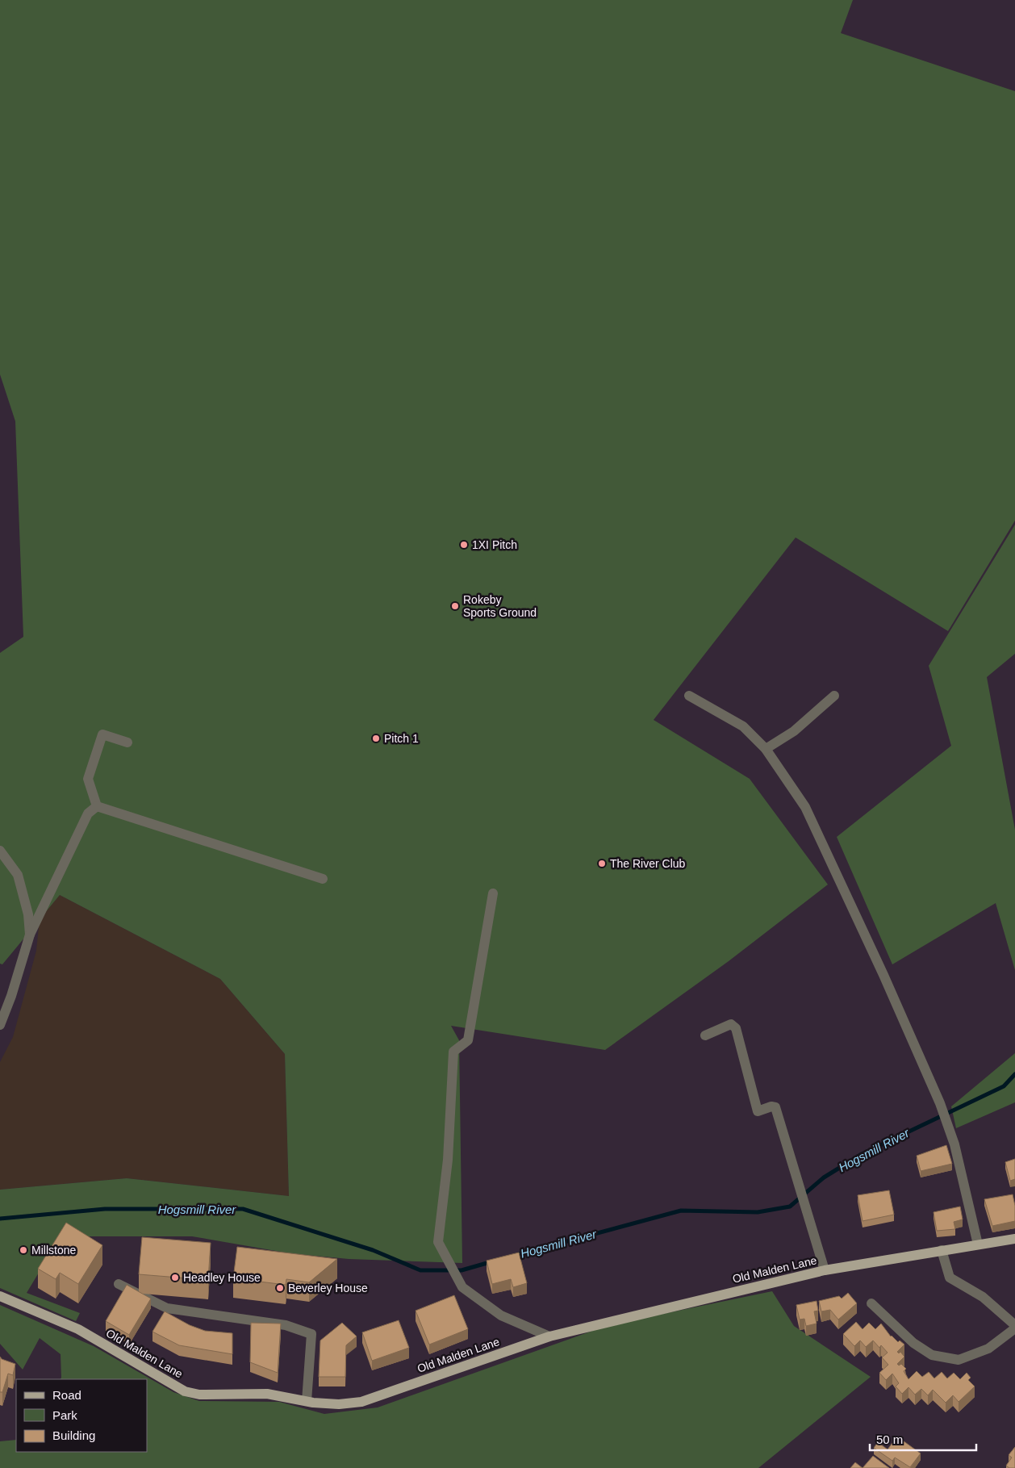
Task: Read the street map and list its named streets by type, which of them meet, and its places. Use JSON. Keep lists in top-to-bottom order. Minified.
{"streets":{"main road":["Old Malden Lane"]},"water":["Hogsmill River"],"places":["1XI Pitch","Rokeby Sports Ground","Pitch 1","The River Club","Millstone","Headley House","Beverley House"],"legend":["Road","Park","Building"],"scale_bar":"50 m"}
